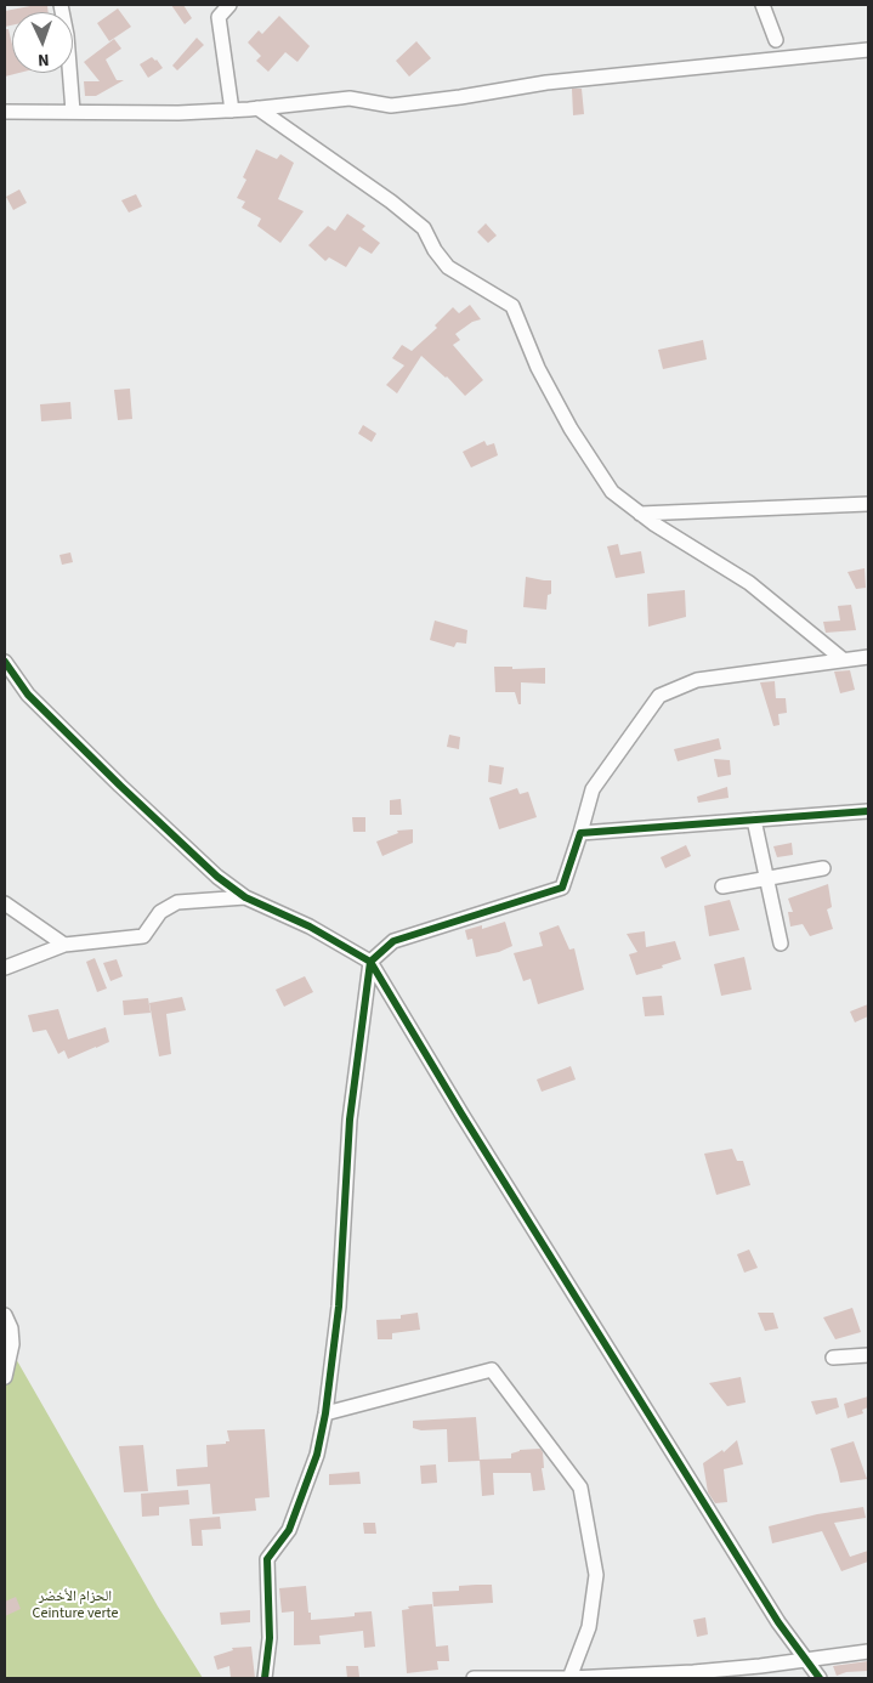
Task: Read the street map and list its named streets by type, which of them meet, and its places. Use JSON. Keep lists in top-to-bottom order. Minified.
{"parks":["الحزام الأخضر Ceinture verte"],"north":"bottom"}
